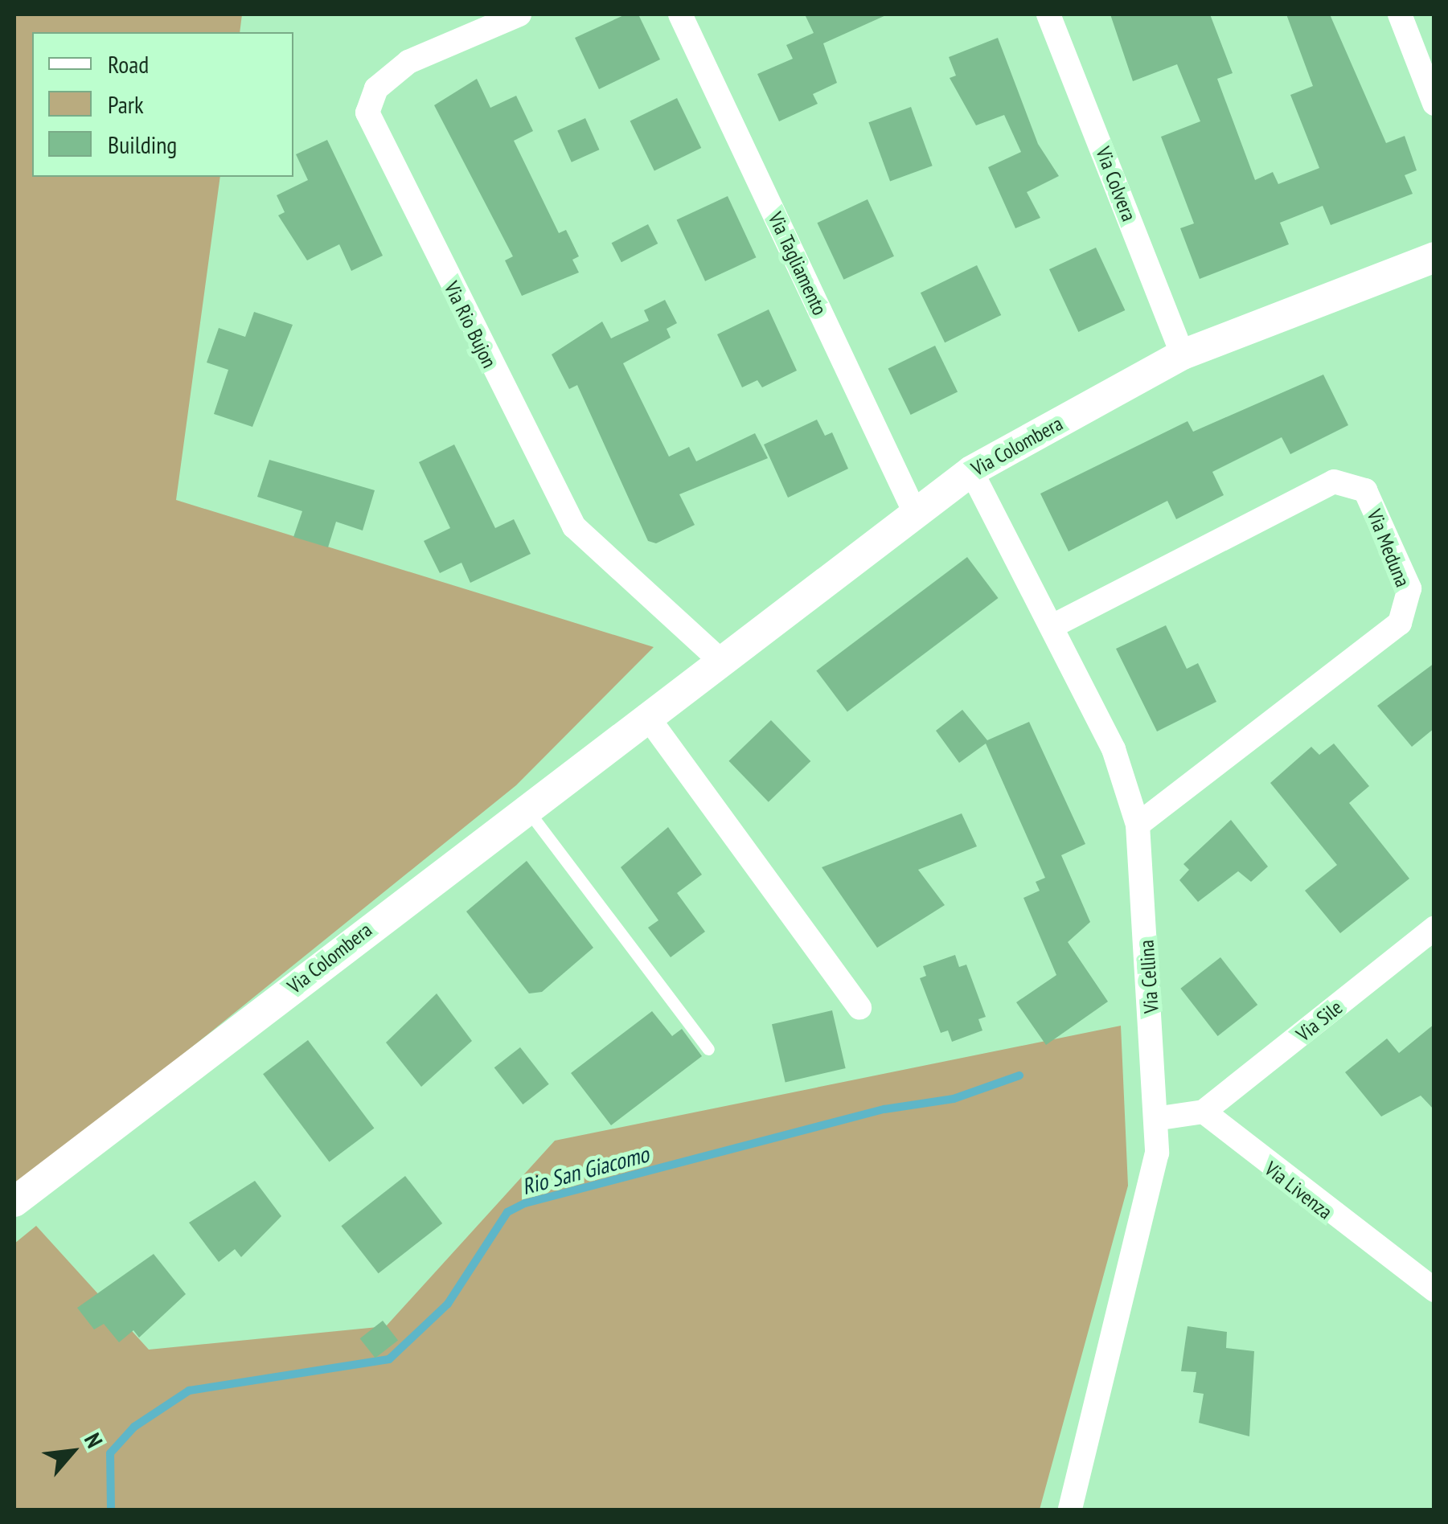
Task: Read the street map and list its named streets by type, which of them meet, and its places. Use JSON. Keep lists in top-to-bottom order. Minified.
{"streets":{"street":["Via Colvera","Via Tagliamento","Via Rio Bujon","Via Colombera","Via Meduna","Via Cellina","Via Sile","Via Livenza"]},"crossings":[["Via Colvera","Via Colombera"],["Via Tagliamento","Via Colombera"],["Via Rio Bujon","Via Colombera"],["Via Colombera","Via Cellina"],["Via Meduna","Via Cellina"],["Via Sile","Via Livenza"]],"water":["Rio San Giacomo"],"legend":["Road","Park","Building"],"north":"top right"}
